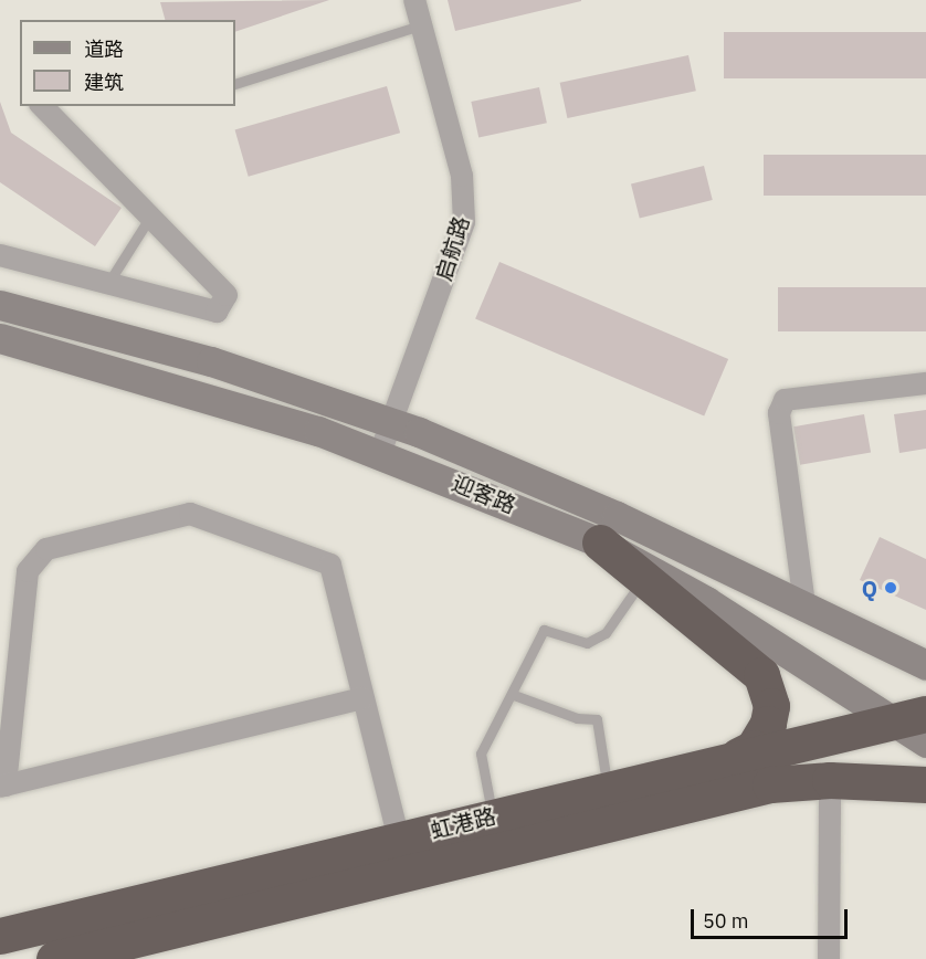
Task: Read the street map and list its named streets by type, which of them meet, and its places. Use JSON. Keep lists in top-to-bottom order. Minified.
{"streets":{"highway":["虹港路"],"main road":["迎客路"],"street":["启航路"]},"crossings":[["启航路","迎客路"],["迎客路","虹港路"]],"places":["Q"],"legend":["道路","建筑"],"scale_bar":"50 m"}
